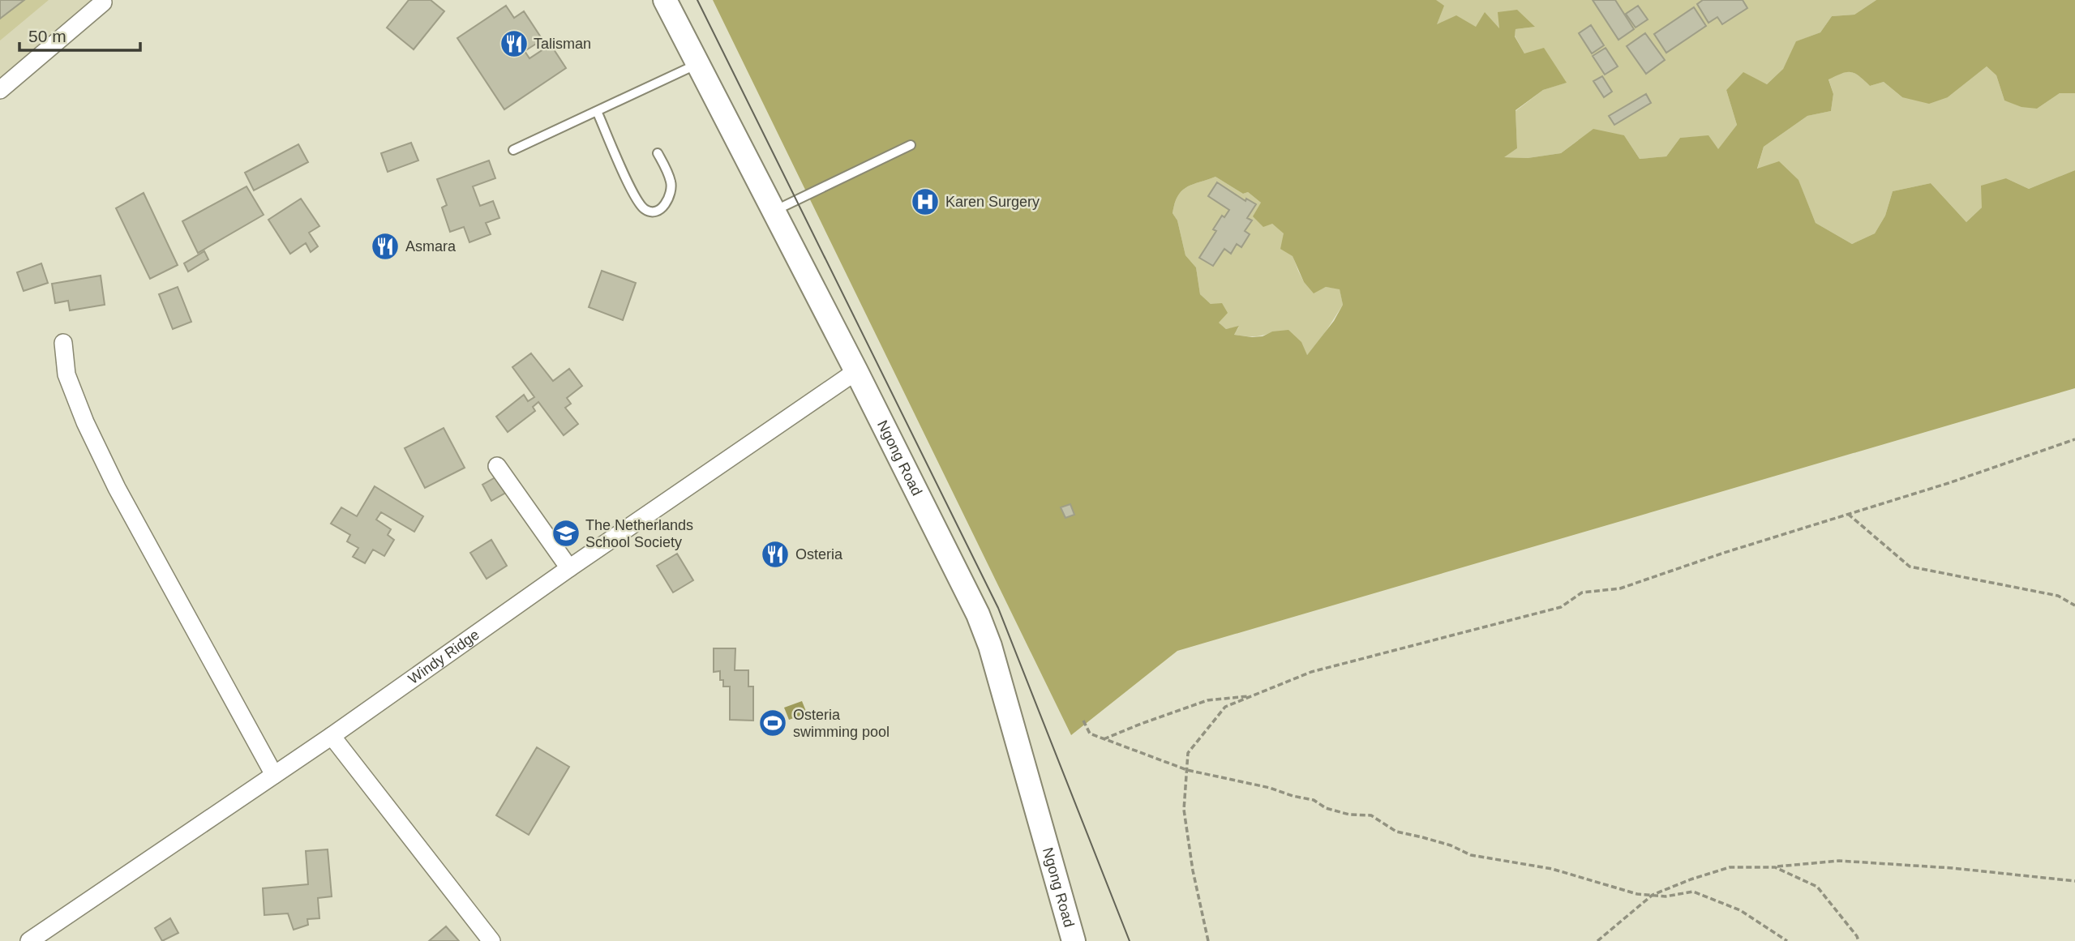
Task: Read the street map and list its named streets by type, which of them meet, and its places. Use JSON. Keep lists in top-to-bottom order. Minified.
{"streets":{"main road":["Ngong Road"],"street":["Windy Ridge"]},"crossings":[["Ngong Road","Windy Ridge"]],"places":{"restaurant":["Talisman","Asmara","Osteria"],"hospital":["Karen Surgery"],"school or university":["The Netherlands School Society"],"sports":["Osteria swimming pool"]},"scale_bar":"50 m"}
